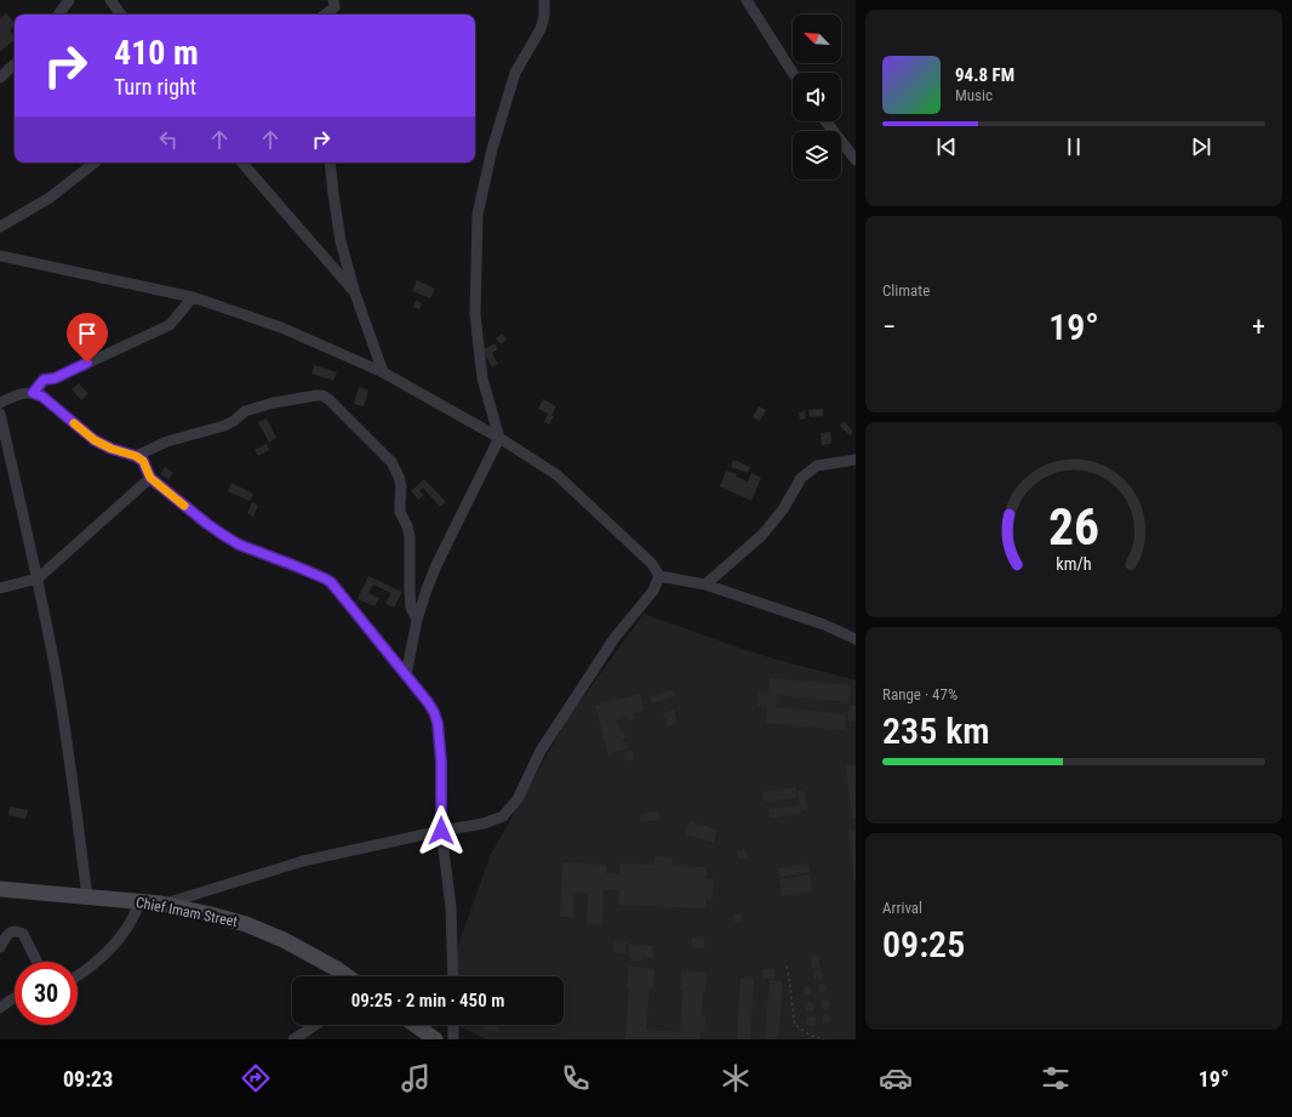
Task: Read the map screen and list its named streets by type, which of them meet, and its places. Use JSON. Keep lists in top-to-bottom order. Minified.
{"streets":{"street":["Chief Imam Street"]},"north":"top left","page":{"turn":["410 m","Turn right"],"song":["94.8 FM","Music"],"tile":["Climate",["Range · 47%","235 km"],["Arrival","09:25"]],"heat":["−","19°","+"],"limit":"30","trip":"09:25 · 2 min · 450 m","tabs":["09:23","19°"],"gauge":["26","km/h"]}}
